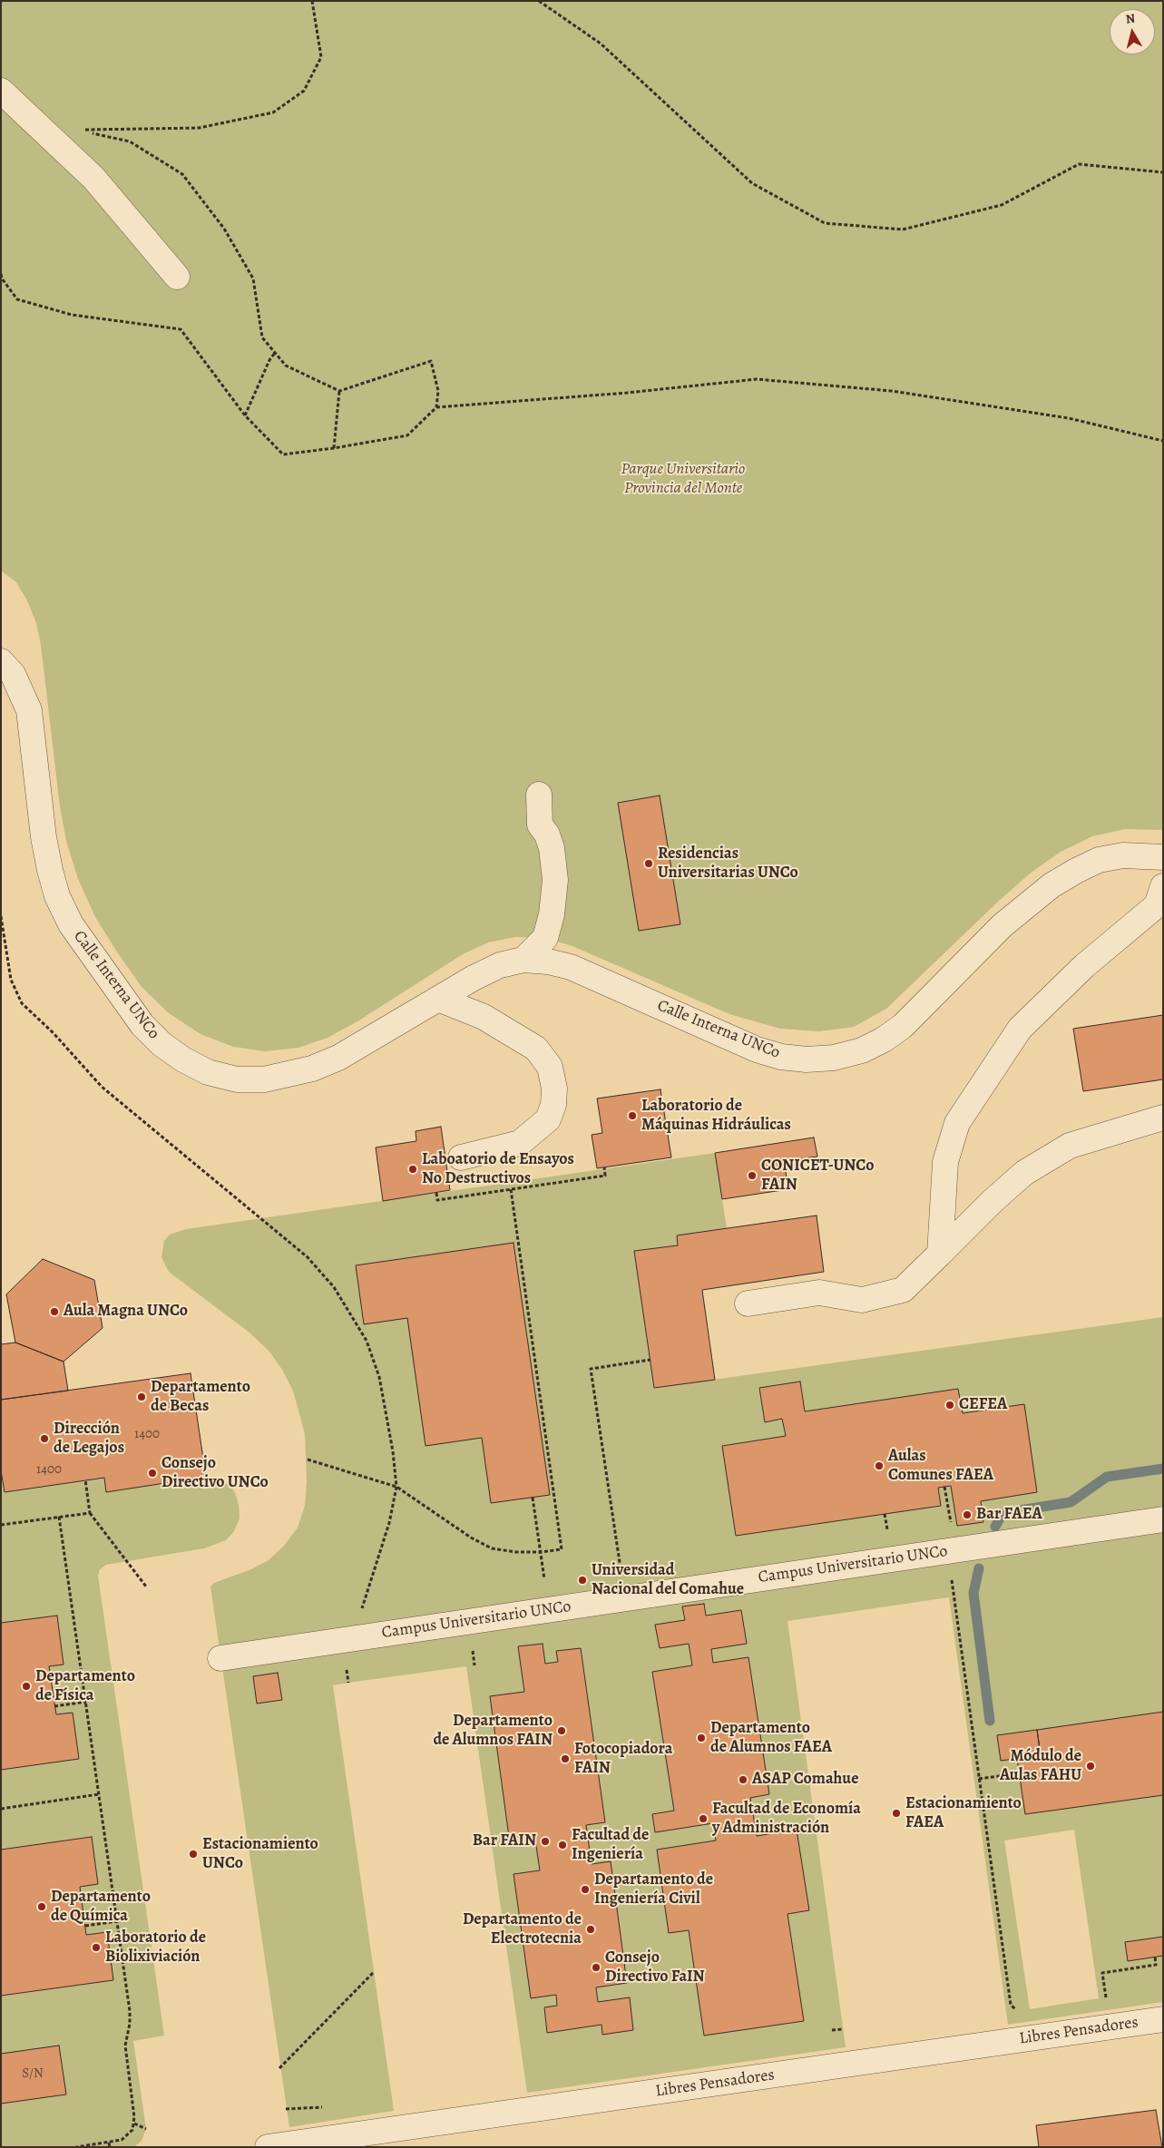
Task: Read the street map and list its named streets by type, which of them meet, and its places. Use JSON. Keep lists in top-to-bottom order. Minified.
{"streets":{"street":["Calle Interna UNCo","Campus Universitario UNCo","Libres Pensadores"]},"parks":["Parque Universitario Provincia del Monte"],"places":["Residencias Universitarias UNCo","Laboratorio de Máquinas Hidráulicas","Laboatorio de Ensayos No Destructivos","CONICET-UNCo FAIN","Aula Magna UNCo","Departamento de Becas","CEFEA","Dirección de Legajos","Aulas Comunes FAEA","Consejo Directivo UNCo","Bar FAEA","Universidad Nacional del Comahue","Departamento de Física","Departamento de Alumnos FAIN","Departamento de Alumnos FAEA","Fotocopiadora FAIN","Módulo de Aulas FAHU","ASAP Comahue","Estacionamiento FAEA","Facultad de Economía y Administración","Bar FAIN","Facultad de Ingeniería","Estacionamiento UNCo","Departamento de Ingeniería Civil","Departamento de Química","Departamento de Electrotecnia","Laboratorio de Biolixiviación","Consejo Directivo FaIN"],"house_numbers":["1400","1400","S/N"],"north":"top"}
